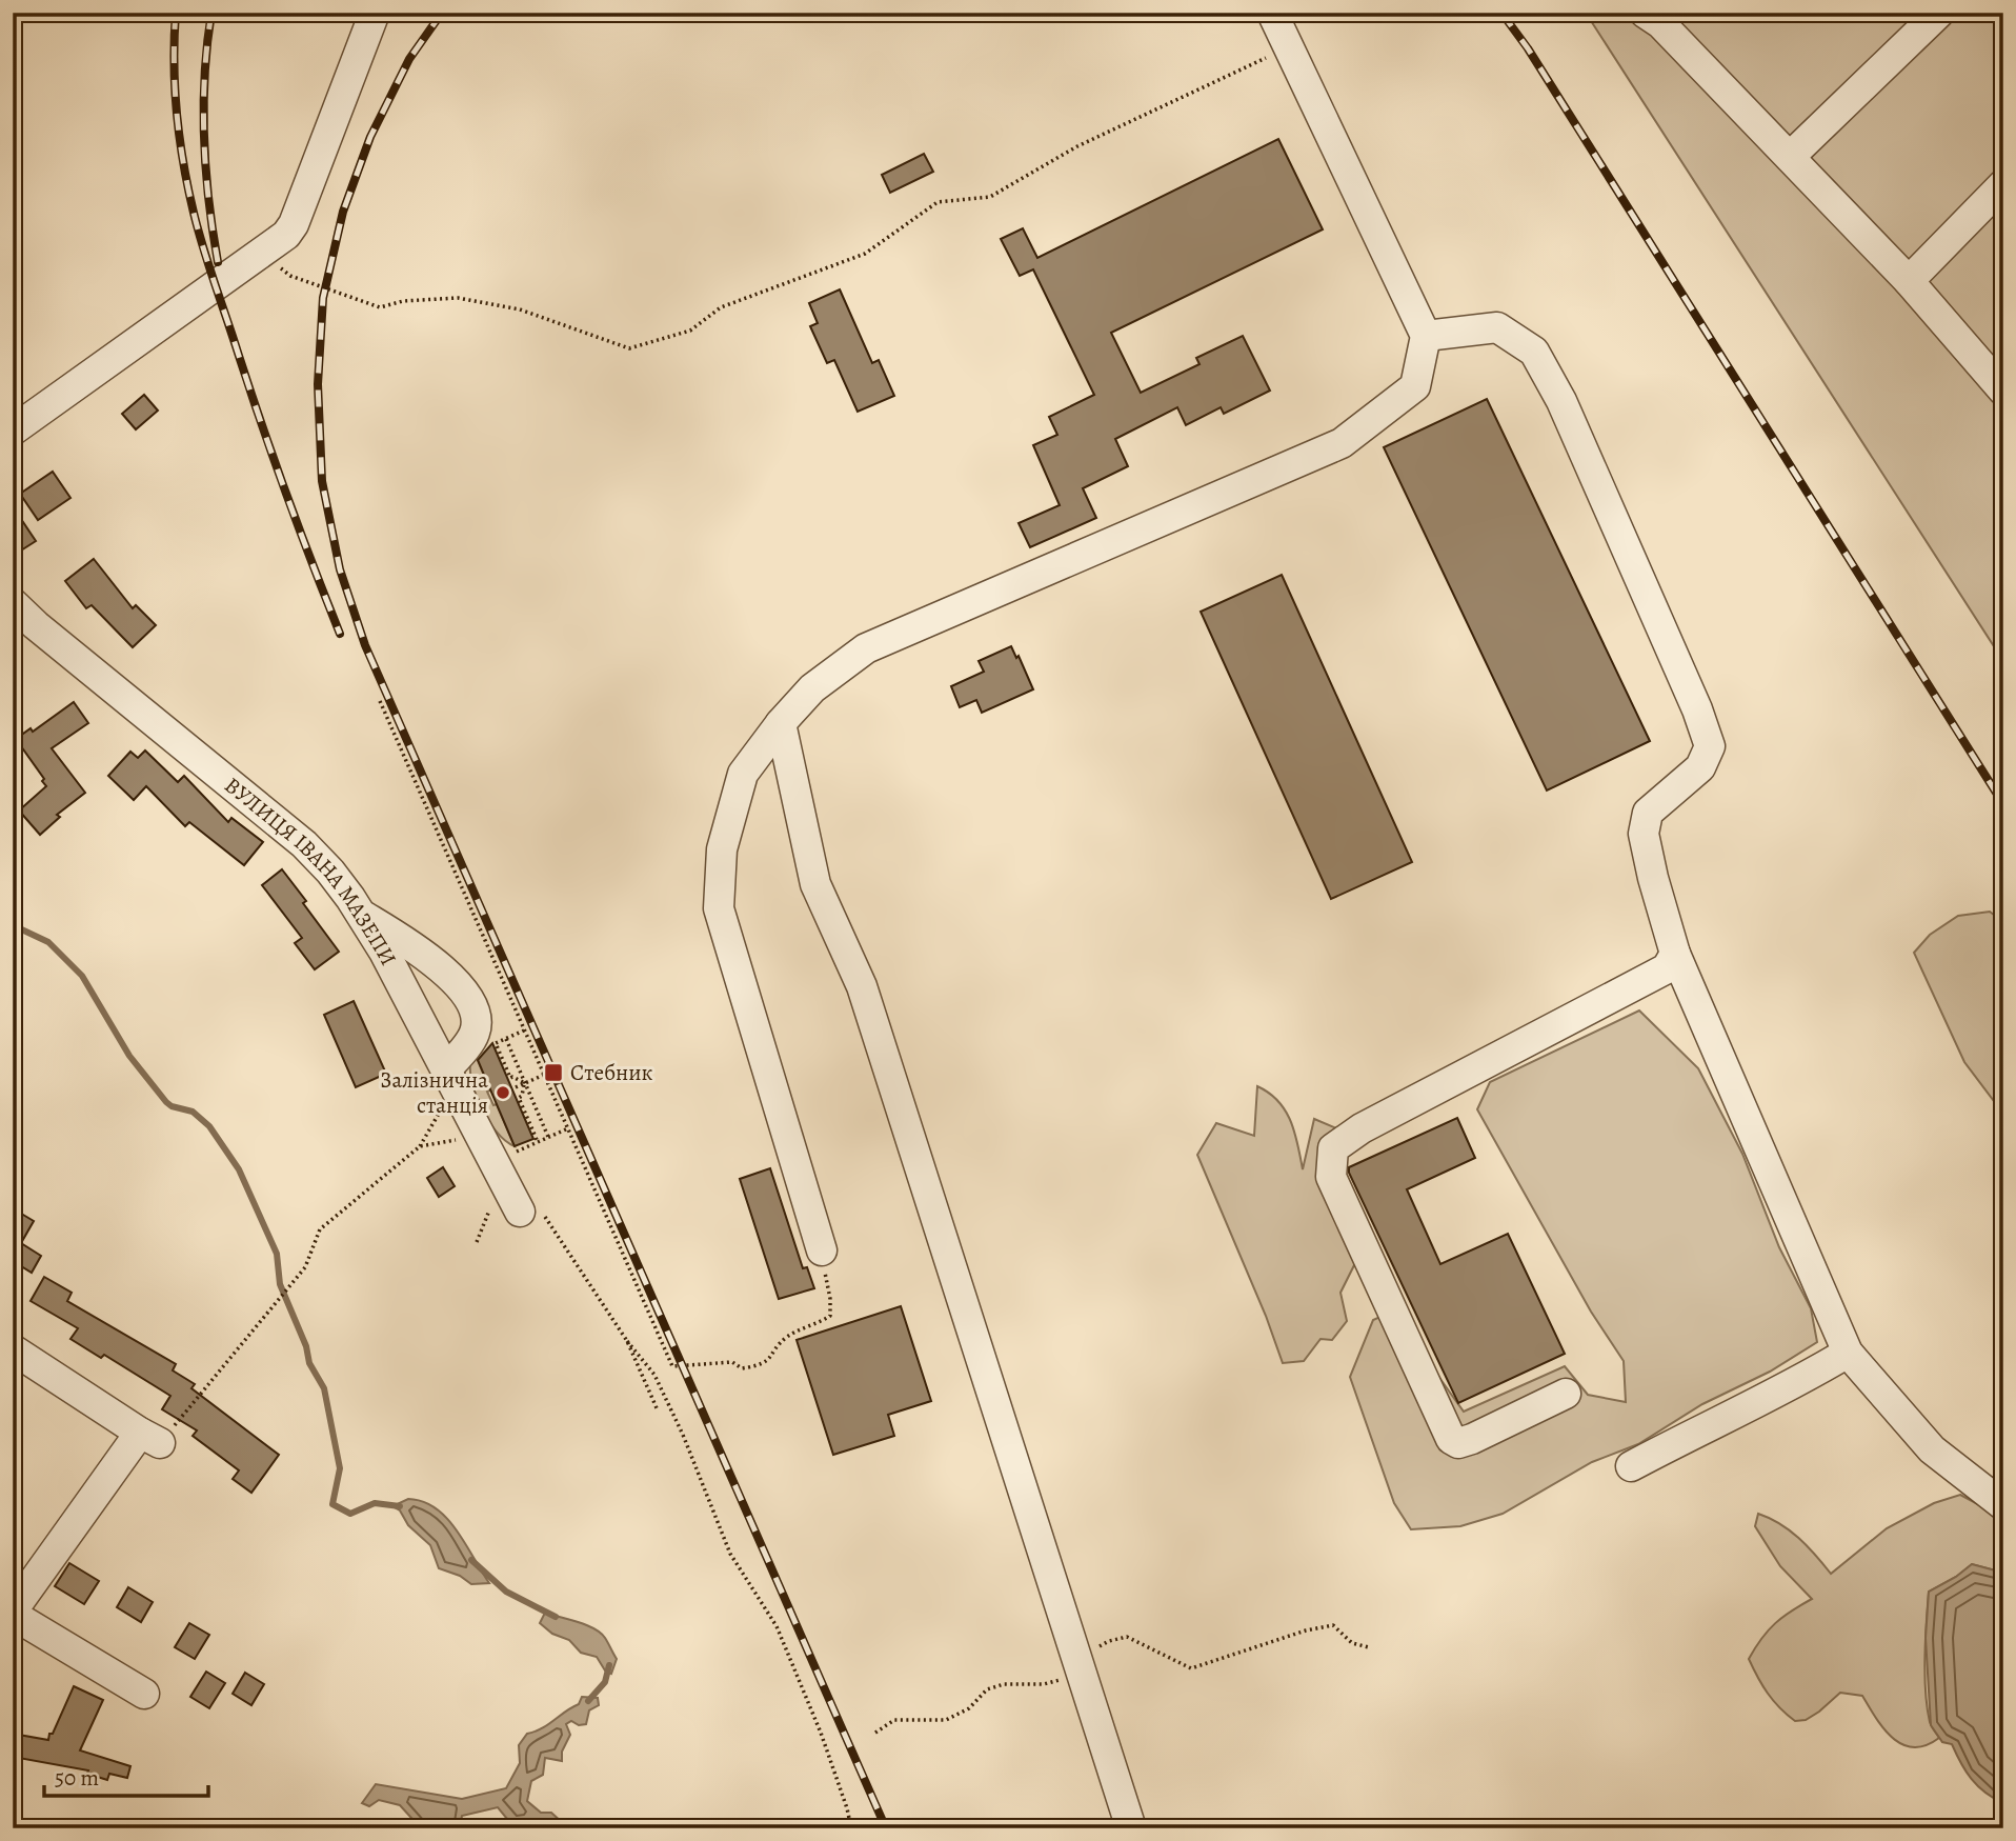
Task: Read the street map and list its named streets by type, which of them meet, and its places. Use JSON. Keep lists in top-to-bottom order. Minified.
{"streets":{"street":["ВУЛИЦЯ ІВАНА МАЗЕПИ"]},"places":{"transit":["Стебник"],"other":["Залізнична станція"]},"scale_bar":"50 m"}
